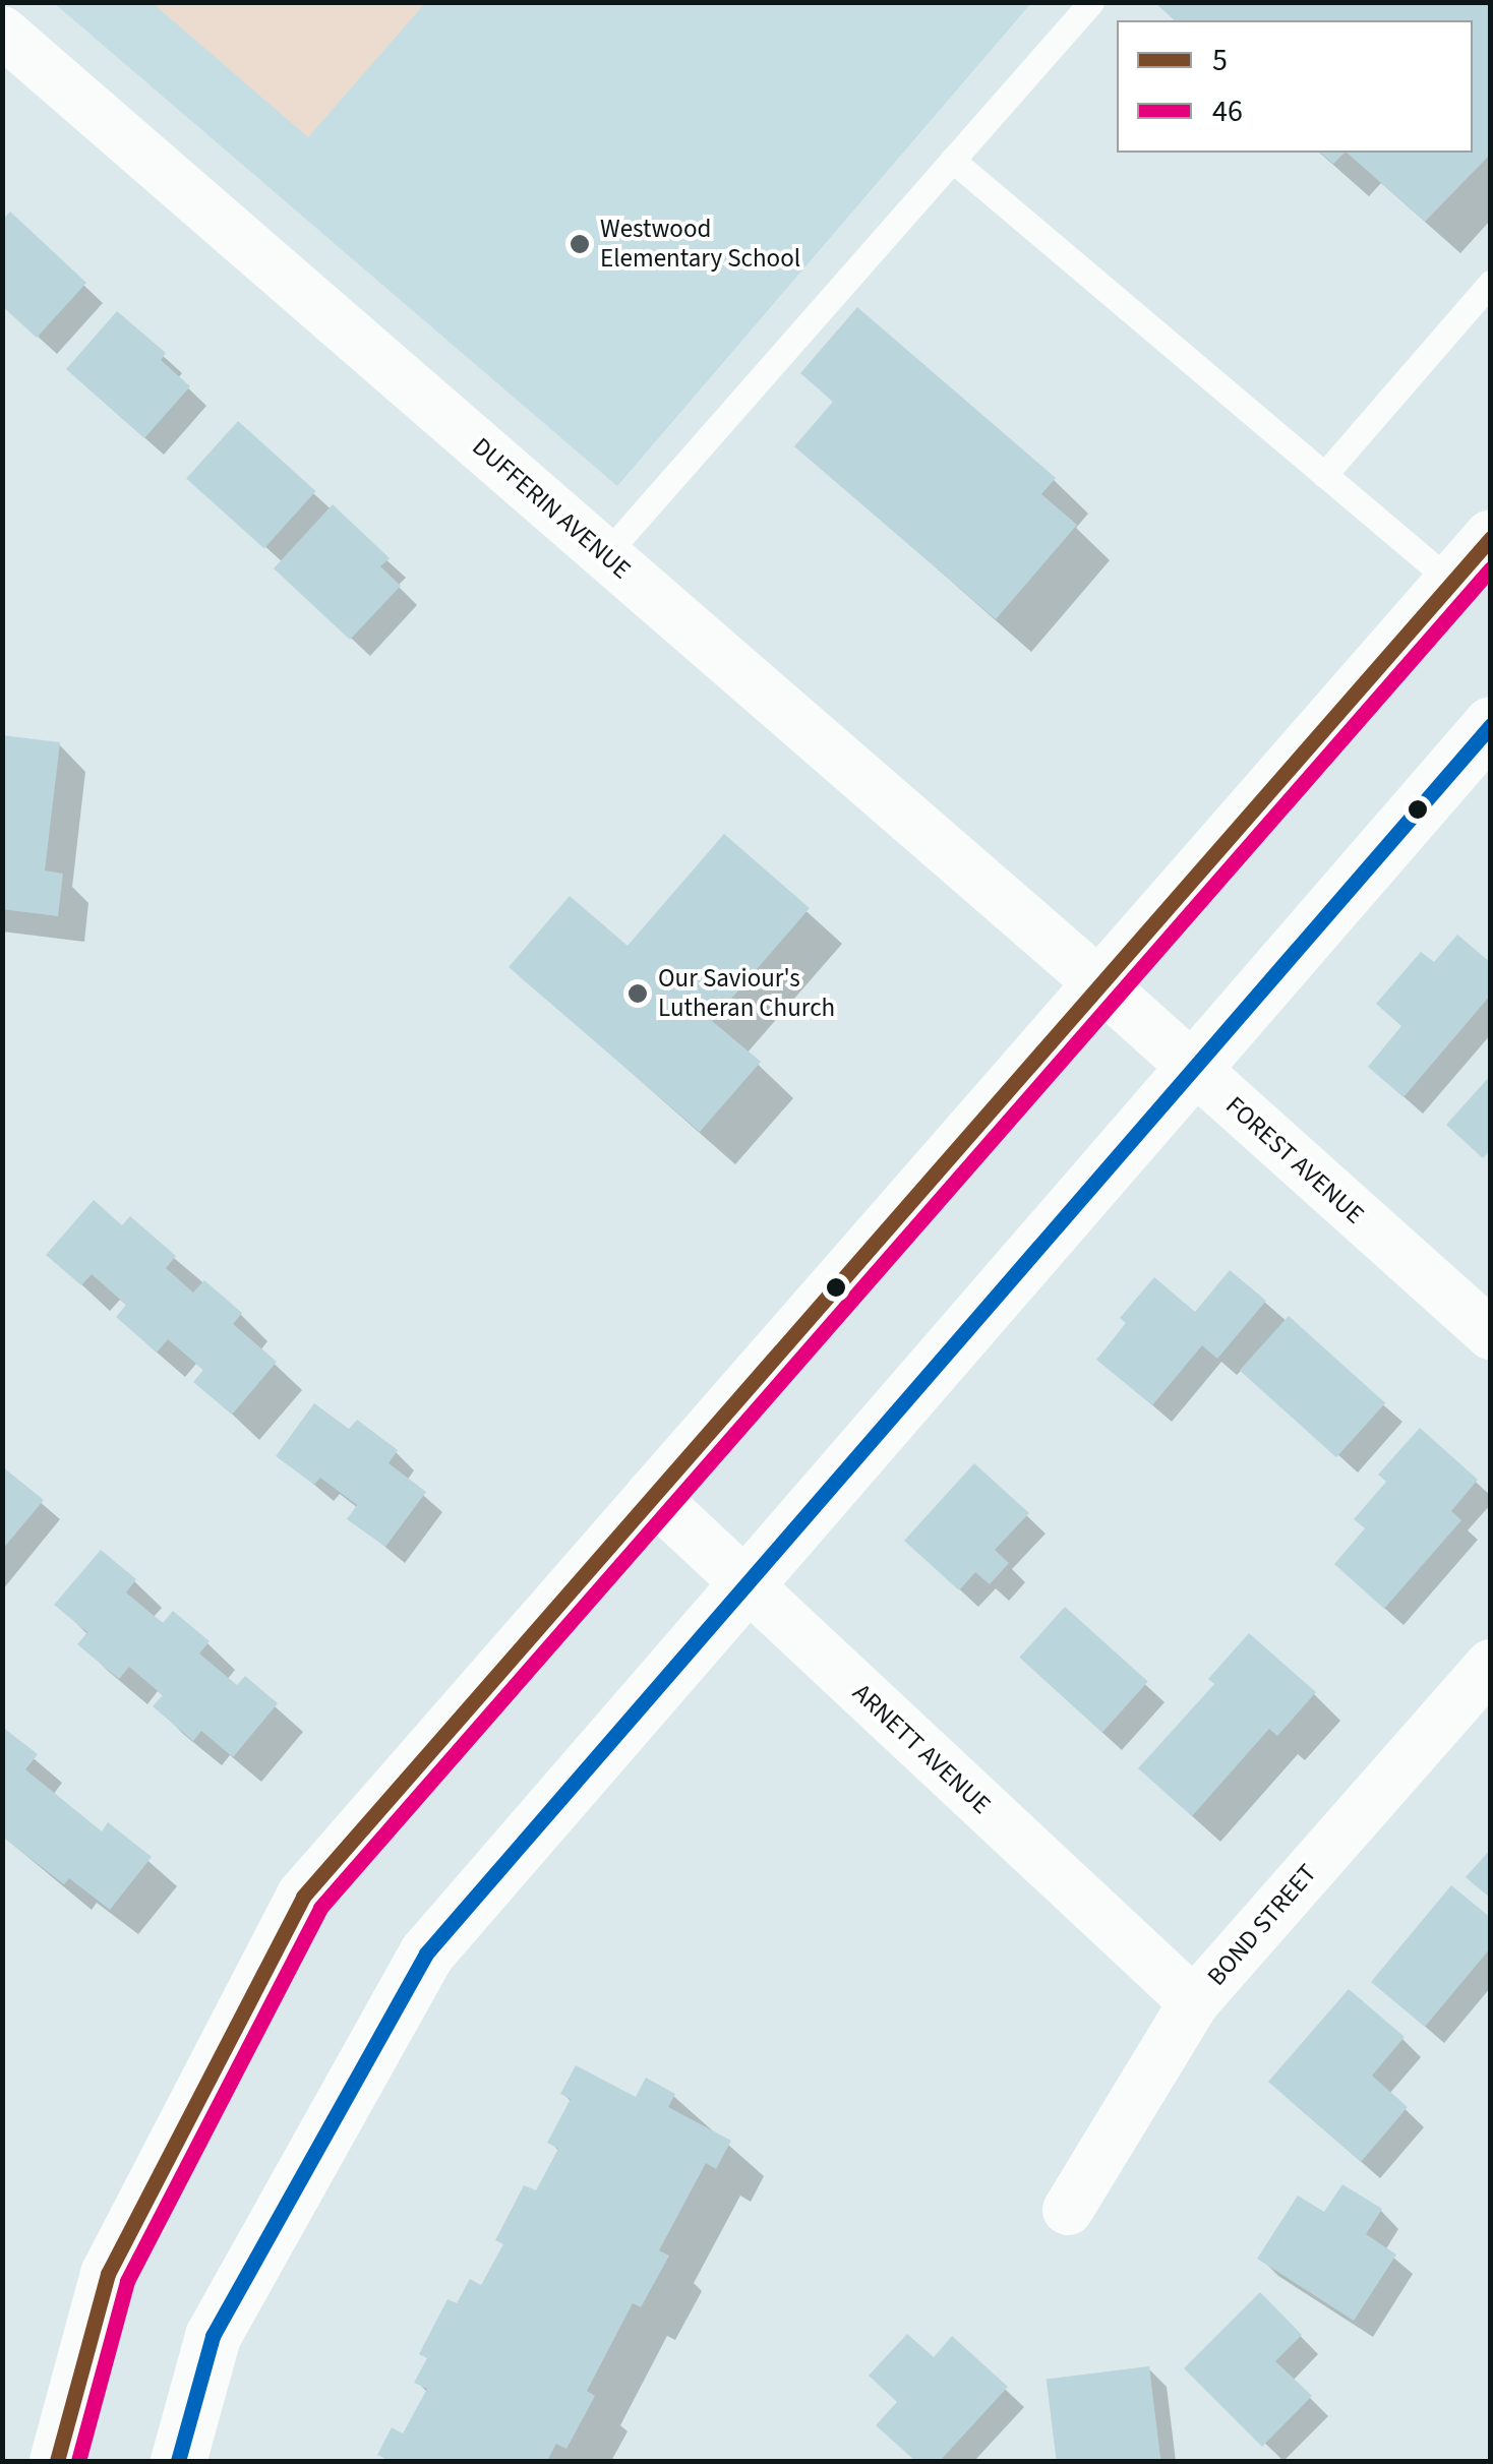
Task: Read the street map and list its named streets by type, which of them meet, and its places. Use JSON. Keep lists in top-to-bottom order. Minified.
{"streets":{"street":["DUFFERIN AVENUE","FOREST AVENUE","ARNETT AVENUE","BOND STREET"]},"crossings":[["DUFFERIN AVENUE","FOREST AVENUE"],["ARNETT AVENUE","BOND STREET"]],"places":["Westwood Elementary School","Our Saviour's Lutheran Church"],"lines":["transit line 5","transit line 46"],"legend":["5","46"]}
